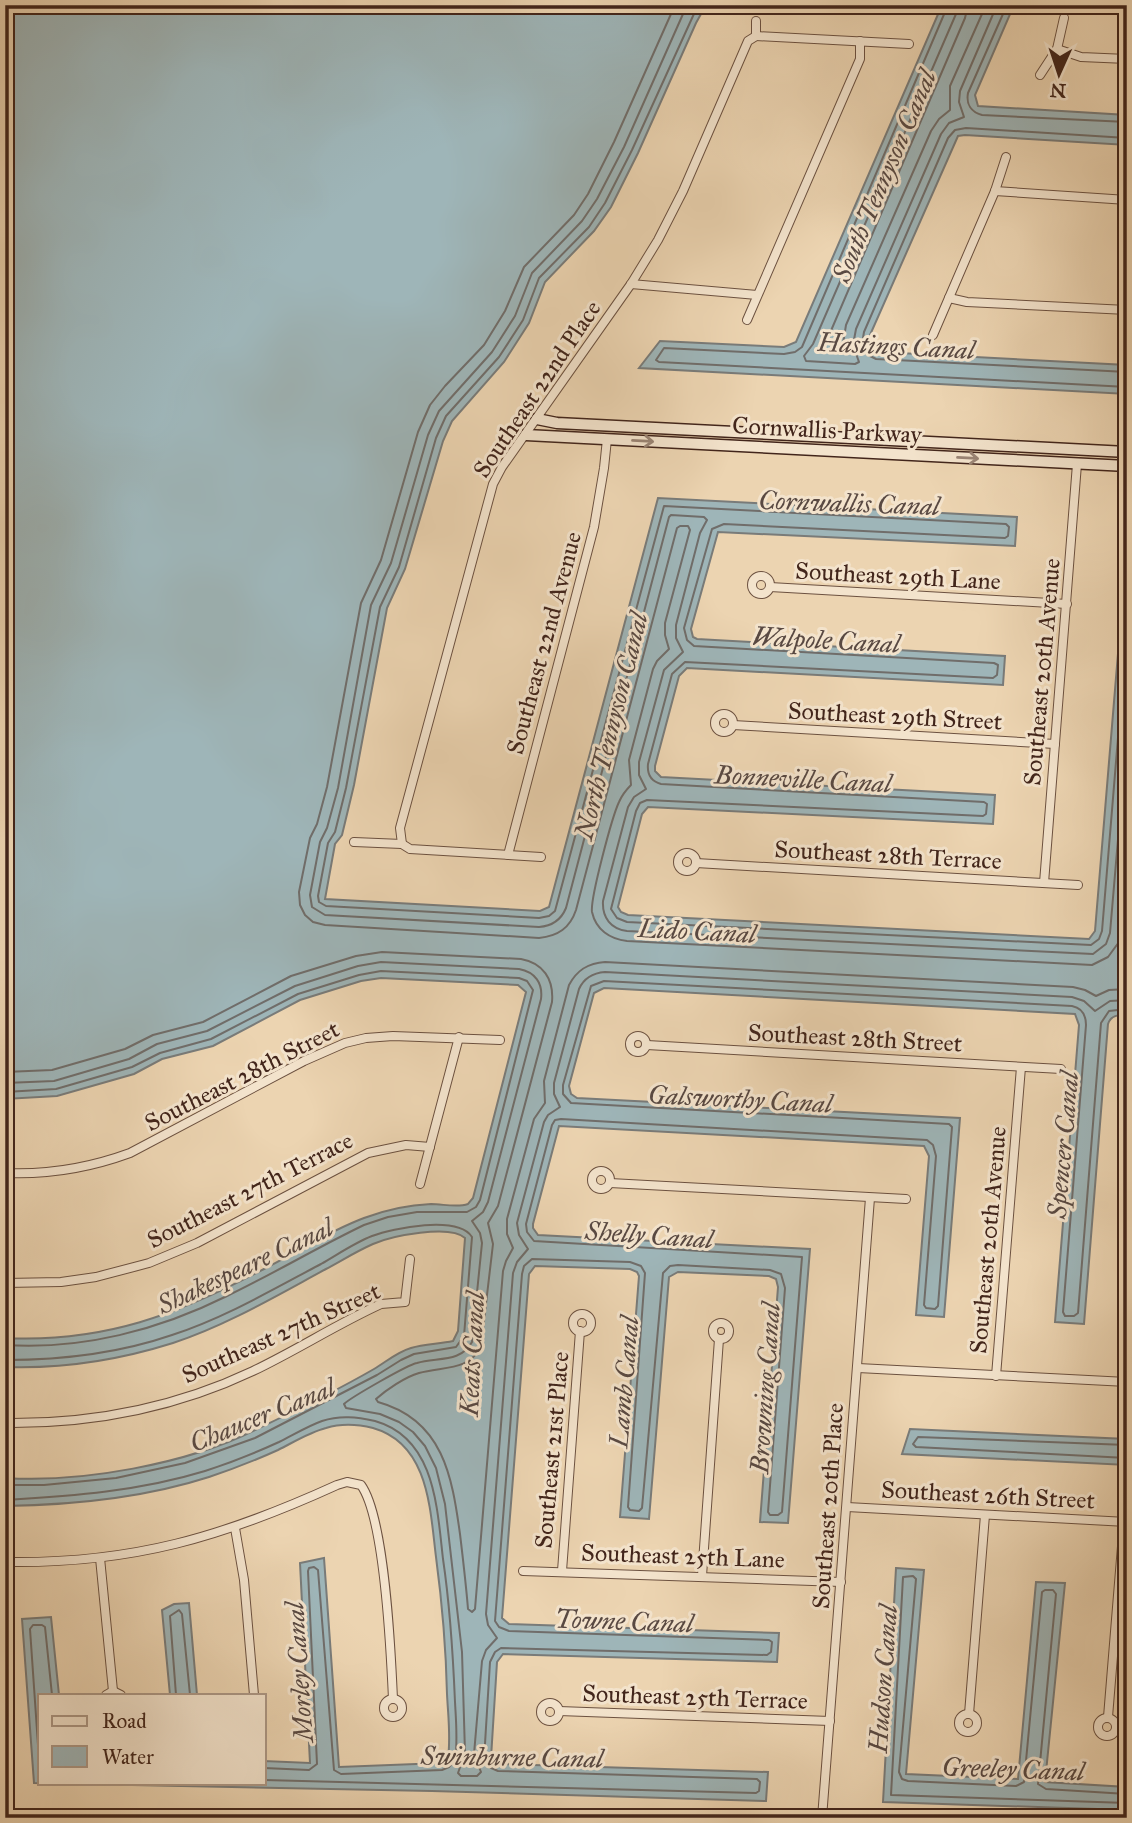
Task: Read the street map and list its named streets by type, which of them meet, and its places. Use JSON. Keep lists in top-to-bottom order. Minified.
{"streets":{"street":["Southeast 22nd Place","Cornwallis Parkway","Southeast 29th Lane","Southeast 22nd Avenue","Southeast 20th Avenue","Southeast 29th Street","Southeast 28th Terrace","Southeast 28th Street","Southeast 27th Terrace","Southeast 27th Street","Southeast 21st Place","Southeast 26th Street","Southeast 20th Place","Southeast 25th Lane","Southeast 25th Terrace"]},"crossings":[["Southeast 22nd Place","Cornwallis Parkway"],["Cornwallis Parkway","Southeast 22nd Avenue"],["Cornwallis Parkway","Southeast 20th Avenue"],["Southeast 29th Lane","Southeast 20th Avenue"],["Southeast 20th Avenue","Southeast 29th Street"],["Southeast 20th Avenue","Southeast 28th Terrace"],["Southeast 20th Avenue","Southeast 28th Street"],["Southeast 21st Place","Southeast 25th Lane"],["Southeast 26th Street","Southeast 20th Place"],["Southeast 20th Place","Southeast 25th Lane"],["Southeast 20th Place","Southeast 25th Terrace"]],"water":["South Tennyson Canal","Hastings Canal","Cornwallis Canal","Walpole Canal","North Tennyson Canal","Bonneville Canal","Lido Canal","Galsworthy Canal","Spencer Canal","Shelly Canal","Shakespeare Canal","Keats Canal","Lamb Canal","Browning Canal","Chaucer Canal","Towne Canal","Morley Canal","Hudson Canal","Swinburne Canal","Greeley Canal"],"legend":["Road","Water"],"north":"bottom"}
